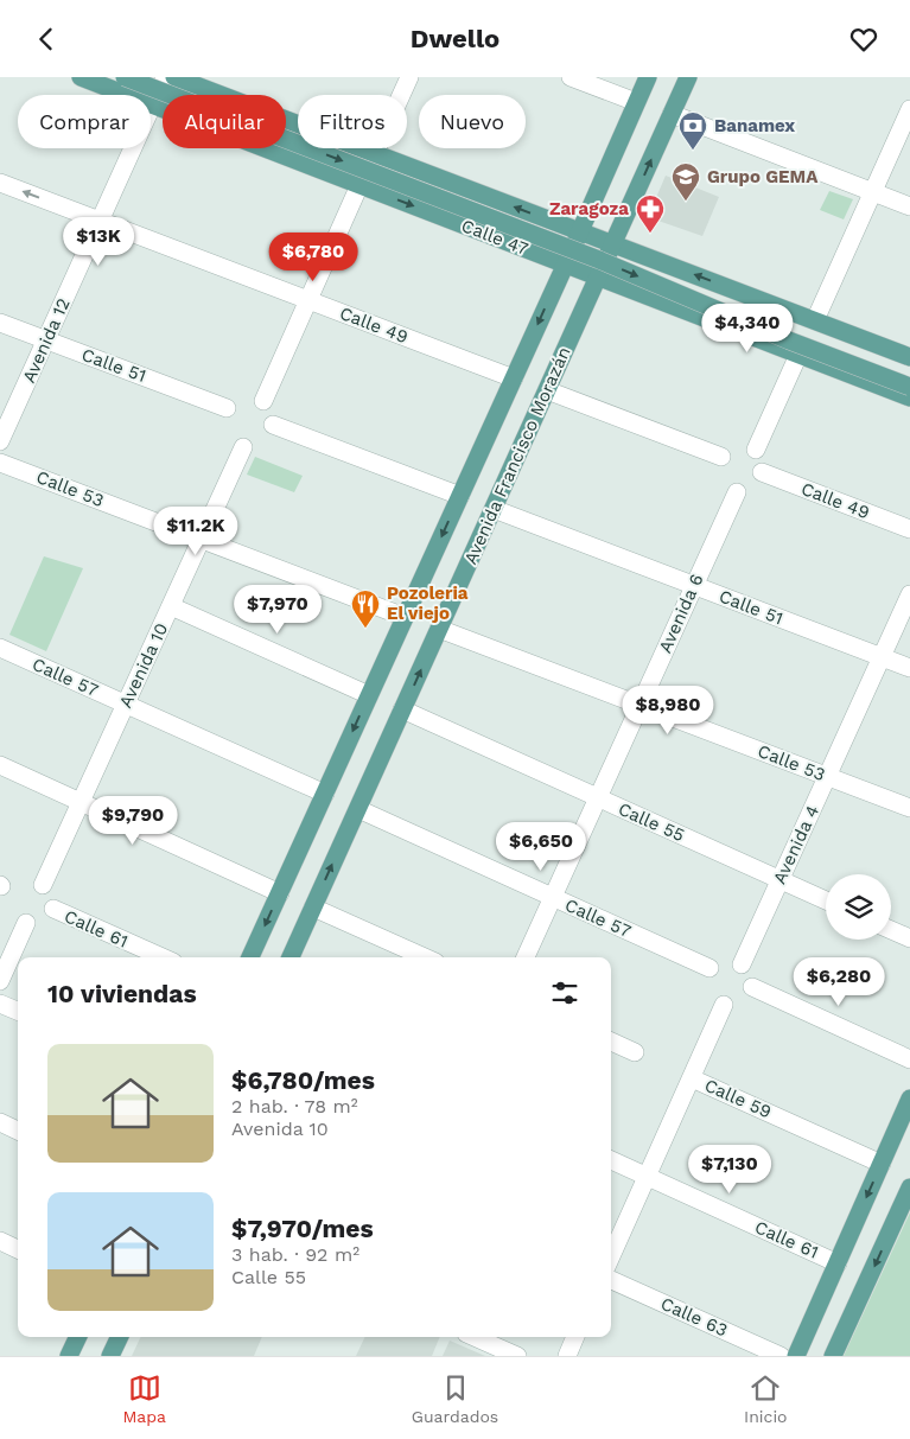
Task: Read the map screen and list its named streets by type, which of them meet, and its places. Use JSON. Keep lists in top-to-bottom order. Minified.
{"streets":{"main road":["Calle 47","Avenida Francisco Morazán"],"street":["Calle 49","Avenida 12","Calle 51","Calle 53","Avenida 6","Avenida 10","Calle 57","Calle 55","Avenida 4","Calle 61","Calle 59","Calle 63"]},"crossings":[["Calle 47","Avenida 12"],["Calle 47","Avenida Francisco Morazán"],["Calle 49","Avenida 12"],["Calle 49","Avenida Francisco Morazán"],["Avenida 12","Calle 51"],["Calle 51","Avenida Francisco Morazán"],["Calle 51","Avenida 6"],["Calle 51","Avenida 4"],["Avenida Francisco Morazán","Calle 53"],["Avenida Francisco Morazán","Calle 57"],["Avenida Francisco Morazán","Calle 55"],["Calle 53","Avenida 6"],["Calle 53","Avenida 10"],["Calle 53","Avenida 4"],["Avenida 6","Calle 57"],["Avenida 6","Calle 55"],["Avenida 10","Calle 57"],["Calle 55","Avenida 4"]],"places":{"bank":["Banamex"],"school or university":["Grupo GEMA"],"pharmacy":["Zaragoza"],"restaurant":["Pozoleria El viejo"]},"page":{"header":"Dwello","chip":["Comprar","Alquilar","Filtros","Nuevo"],"price":["$13K","$6,780","$4,340","$11.2K","$7,970","$8,980","$9,790","$6,650","$6,280","$7,130"],"heading":"10 viviendas","list":[{"name":"$6,780/mes","note":"2 hab. · 78 m² · Avenida 10"},{"name":"$7,970/mes","note":"3 hab. · 92 m² · Calle 55"}],"tabs":["Mapa","Guardados","Inicio"]}}
